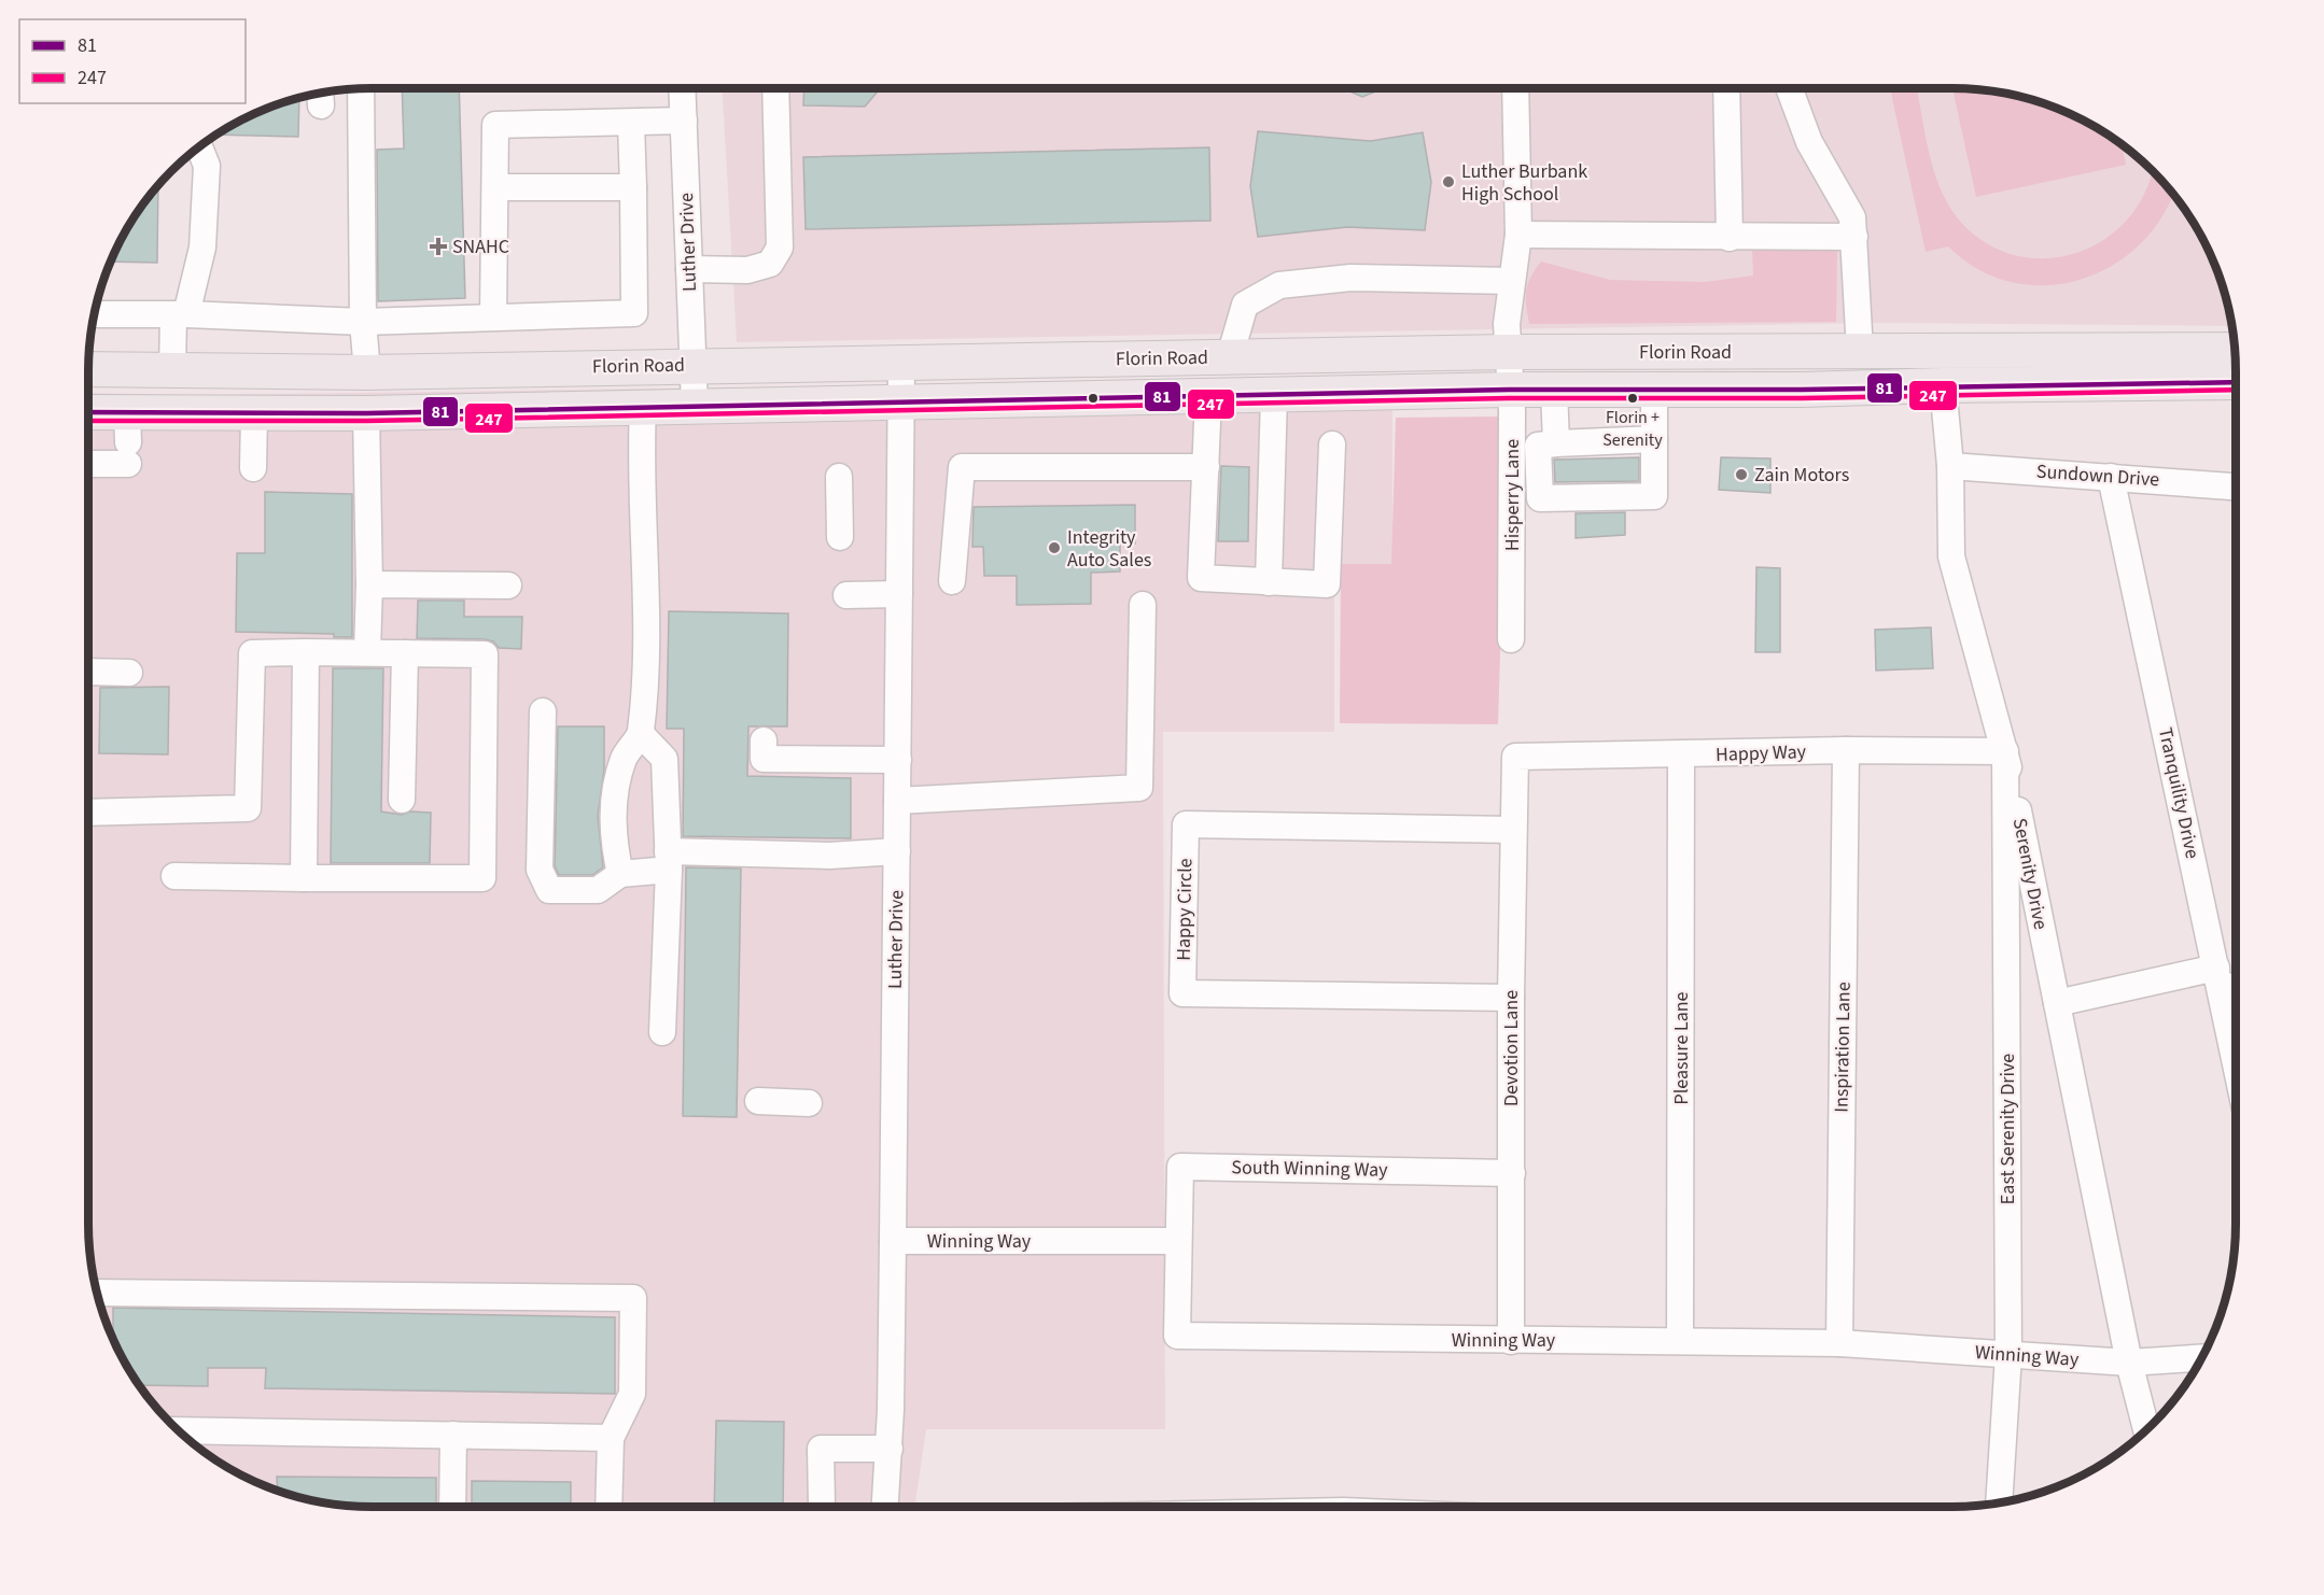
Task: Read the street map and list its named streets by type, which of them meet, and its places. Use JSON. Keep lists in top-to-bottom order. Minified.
{"streets":{"main road":["Florin Road"],"street":["Luther Drive","Sundown Drive","Hisperry Lane","Happy Way","Tranquility Drive","Serenity Drive","Happy Circle","Inspiration Lane","Devotion Lane","Pleasure Lane","East Serenity Drive","South Winning Way","Winning Way"]},"crossings":[["Luther Drive","Florin Road"],["Luther Drive","Winning Way"],["Florin Road","Hisperry Lane"],["Florin Road","Serenity Drive"],["Sundown Drive","Tranquility Drive"],["Sundown Drive","Serenity Drive"],["Happy Way","Serenity Drive"],["Happy Way","Inspiration Lane"],["Happy Way","Devotion Lane"],["Happy Way","Pleasure Lane"],["Happy Way","East Serenity Drive"],["Serenity Drive","East Serenity Drive"],["Serenity Drive","Winning Way"],["Happy Circle","Devotion Lane"],["Inspiration Lane","Winning Way"],["Devotion Lane","South Winning Way"],["Devotion Lane","Winning Way"],["Pleasure Lane","Winning Way"],["East Serenity Drive","Winning Way"],["South Winning Way","Winning Way"]],"places":{"other":["Luther Burbank High School","Florin + Serenity","Zain Motors","Integrity Auto Sales"],"health":["SNAHC"]},"lines":["transit line 81","transit line 247"],"legend":["81","247"]}
